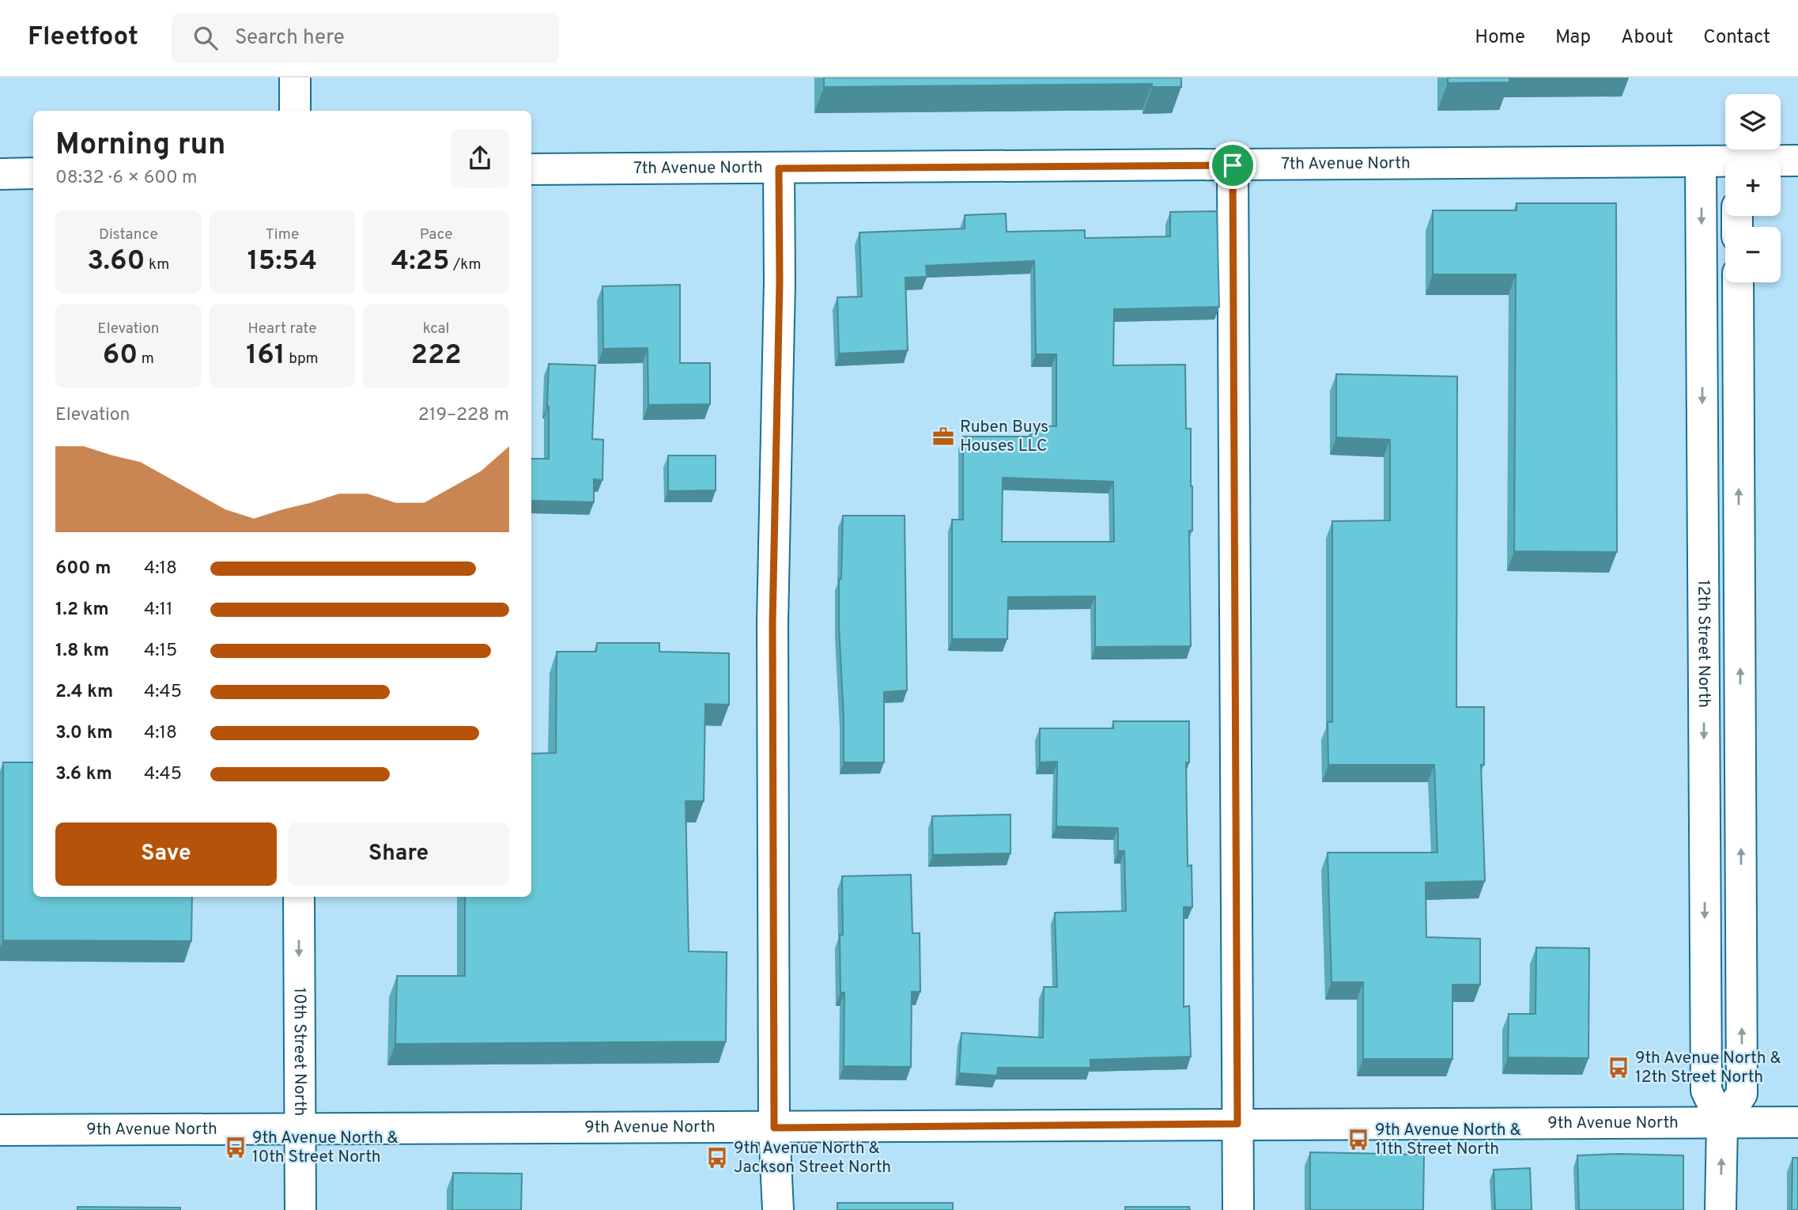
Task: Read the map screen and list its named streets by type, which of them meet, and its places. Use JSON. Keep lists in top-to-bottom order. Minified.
{"streets":{"street":["7th Avenue North","12th Street North","10th Street North","9th Avenue North"]},"crossings":[["7th Avenue North","12th Street North"],["12th Street North","9th Avenue North"],["10th Street North","9th Avenue North"]],"one_way":["10th Street North"],"places":{"office":["Ruben Buys Houses LLC"],"bus stop":["9th Avenue North & 12th Street North","9th Avenue North & 11th Street North","9th Avenue North & 10th Street North","9th Avenue North & Jackson Street North"]},"page":{"header":"Fleetfoot","search":"Search here","nav":["Home","Map","About","Contact"],"map_buttons":["+","−"],"heading":["Morning run","08:32 · 6 × 600 m"],"stats":[["Distance","3.60 km"],["Time","15:54"],["Pace","4:25 /km"],["Elevation","60 m"],["Heart rate","161 bpm"],["kcal","222"]],"chart":["Elevation","219–228 m"],"list":[{"name":"600 m","note":"4:18"},{"name":"1.2 km","note":"4:11"},{"name":"1.8 km","note":"4:15"},{"name":"2.4 km","note":"4:45"},{"name":"3.0 km","note":"4:18"},{"name":"3.6 km","note":"4:45"}],"buttons":["Save","Share"]}}
